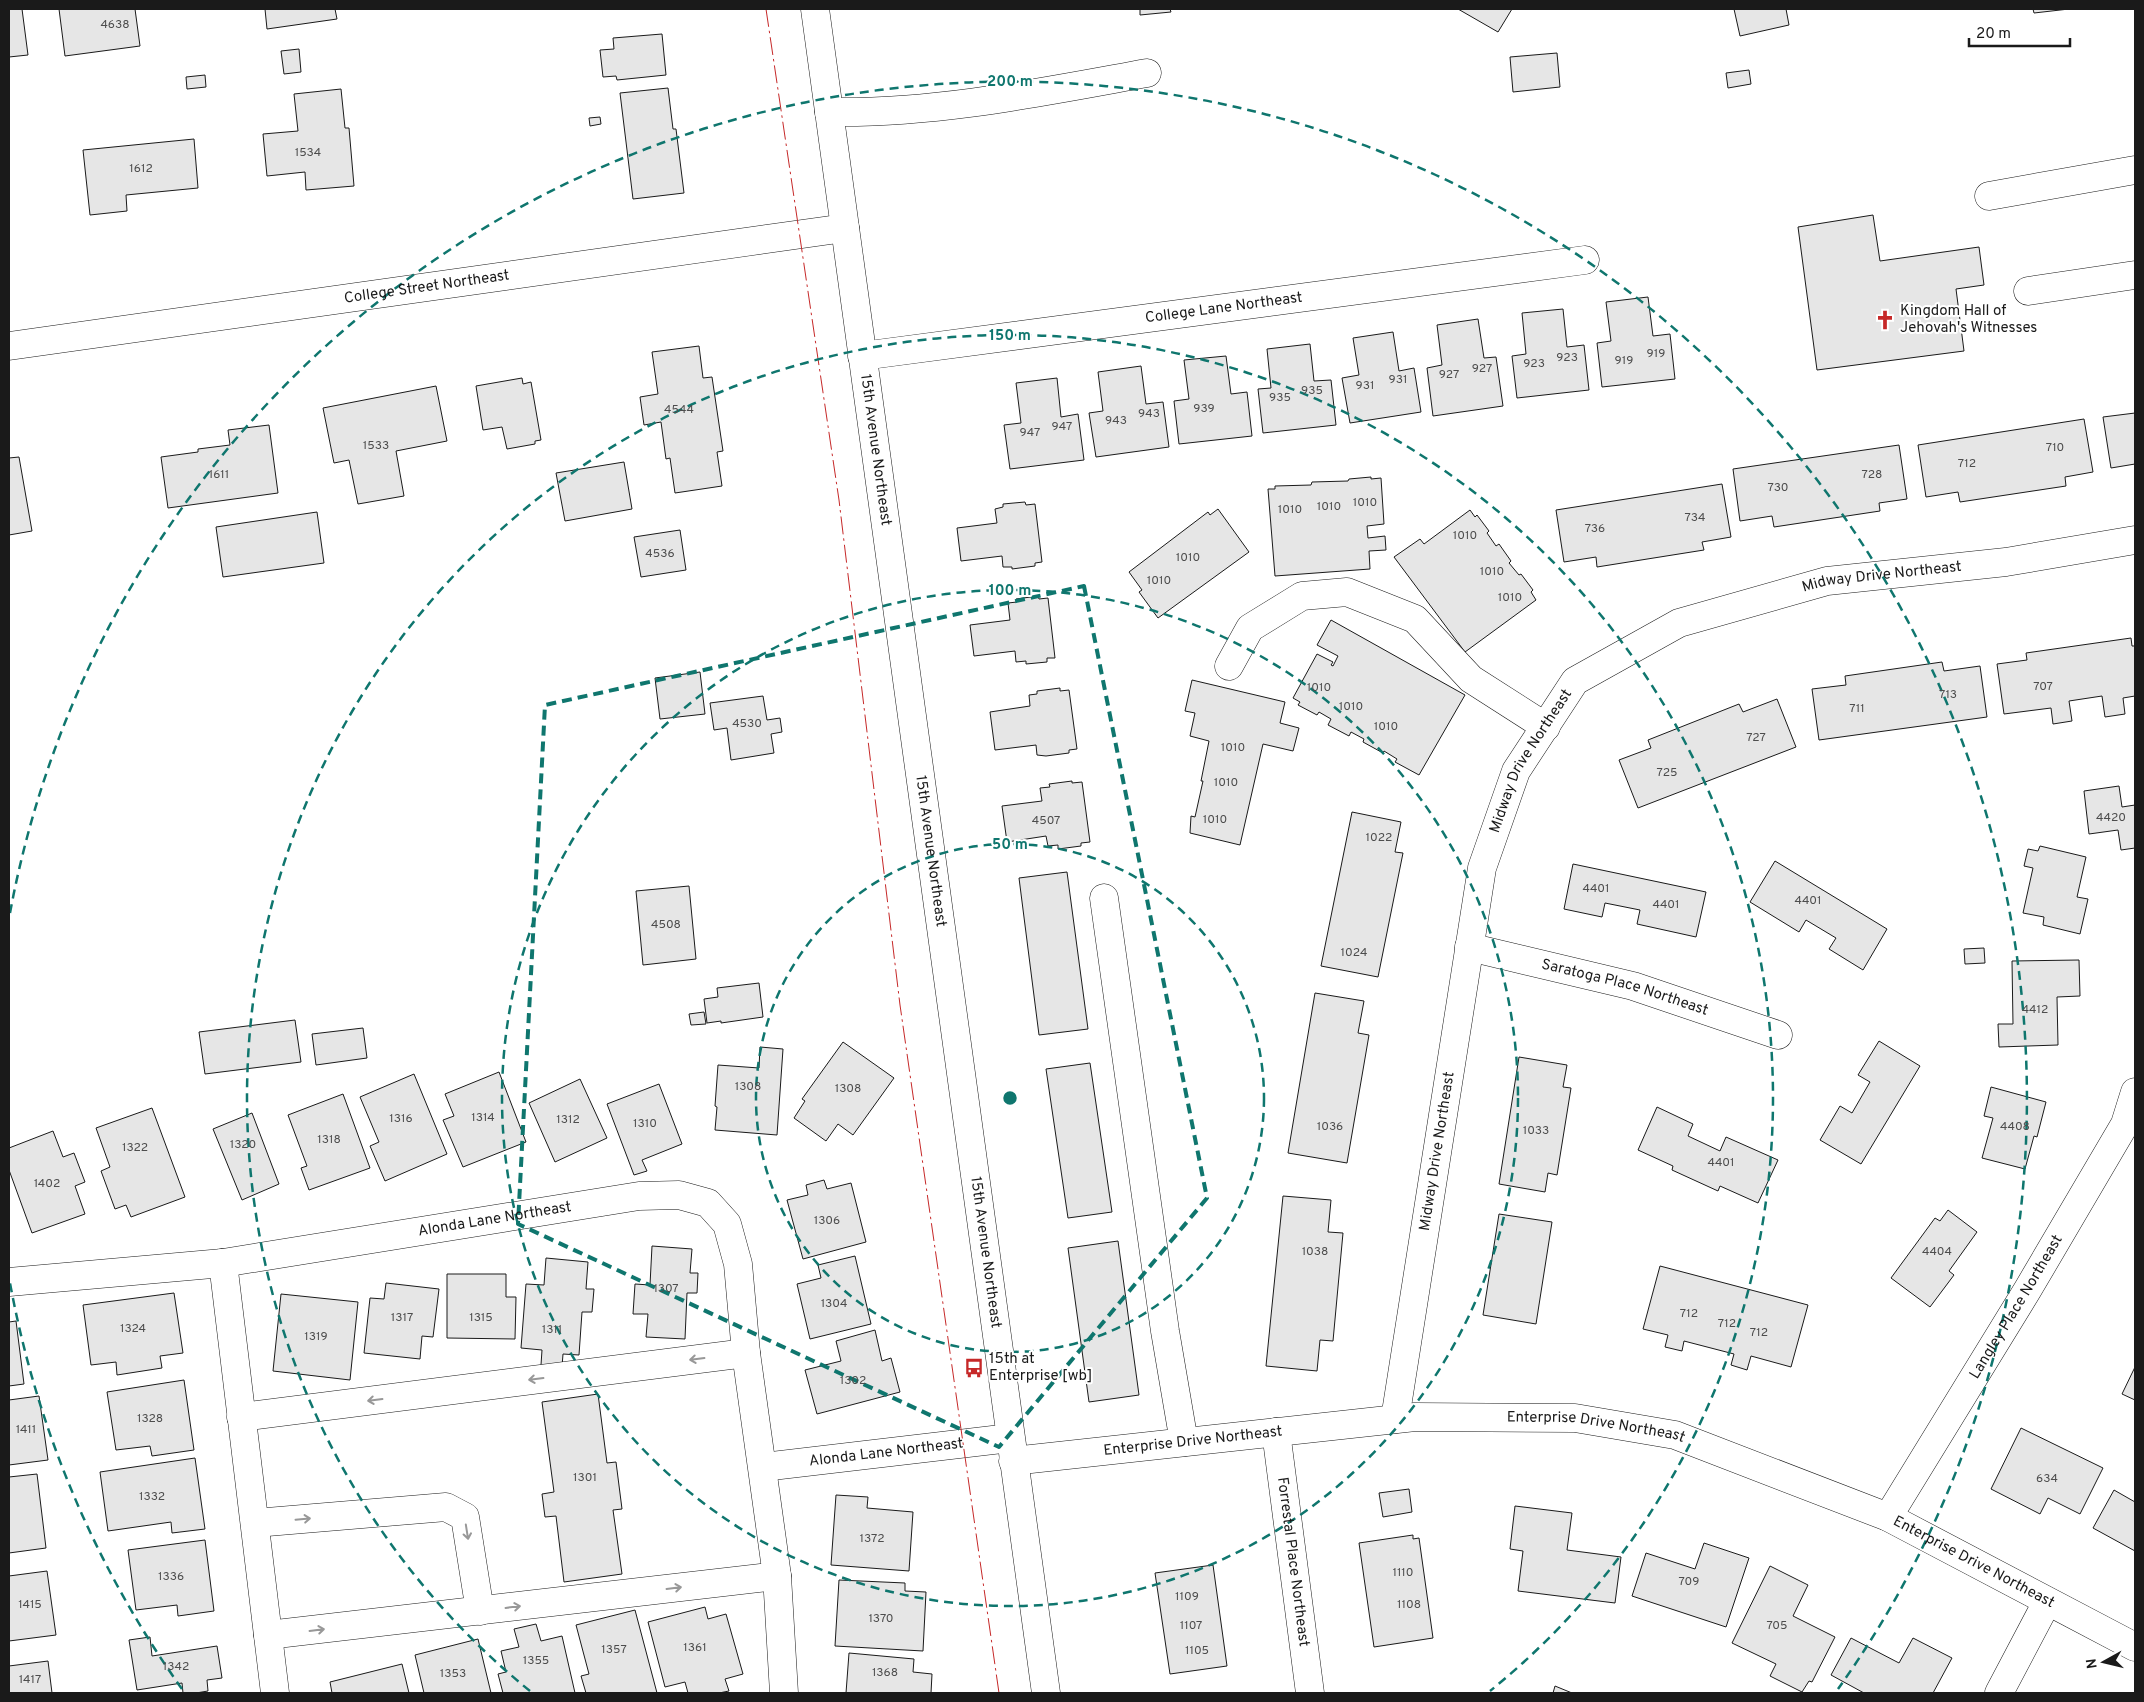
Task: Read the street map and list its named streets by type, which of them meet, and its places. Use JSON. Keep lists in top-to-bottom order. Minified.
{"streets":{"street":["College Street Northeast","College Lane Northeast","15th Avenue Northeast","Midway Drive Northeast","Saratoga Place Northeast","Alonda Lane Northeast","Langley Place Northeast","Enterprise Drive Northeast","Forrestal Place Northeast"]},"crossings":[["College Street Northeast","15th Avenue Northeast"],["College Lane Northeast","15th Avenue Northeast"],["15th Avenue Northeast","Alonda Lane Northeast"],["15th Avenue Northeast","Enterprise Drive Northeast"],["Midway Drive Northeast","Saratoga Place Northeast"],["Midway Drive Northeast","Enterprise Drive Northeast"],["Alonda Lane Northeast","Enterprise Drive Northeast"],["Langley Place Northeast","Enterprise Drive Northeast"],["Enterprise Drive Northeast","Forrestal Place Northeast"]],"places":{"church":["Kingdom Hall of Jehovah's Witnesses"],"bus stop":["15th at Enterprise [wb]"]},"house_numbers":["4638","1534","1612","919","923","919","923","927","927","931","931","935","935","939","4544","943","943","947","947","1533","710","712","1611","728","730","1010","1010","1010","734","736","1010","4536","1010","1010","1010","1010","707","1010","713","1010","711","4530","1010","727","1010","725","1010","4420","1010","4507","1022","4401","4401","4401","4508","1024","4412","1308","1308","1314","1316","1312","1310","1036","4408","1033","1318","1320","1322","4401","1402","1306","1038","4404","1307","1304","712","1317","1315","712","1324","1311","712","1319","1302","1328","1411","1301","634","1332","1372","1110","1336","709","1109","1415","1108","1370","1107","705","1361","1357","1105","1355","1342","1368","1353","1417"],"scale_bar":"20 m","north":"left","rings":["200 m","150 m","100 m","50 m"]}
